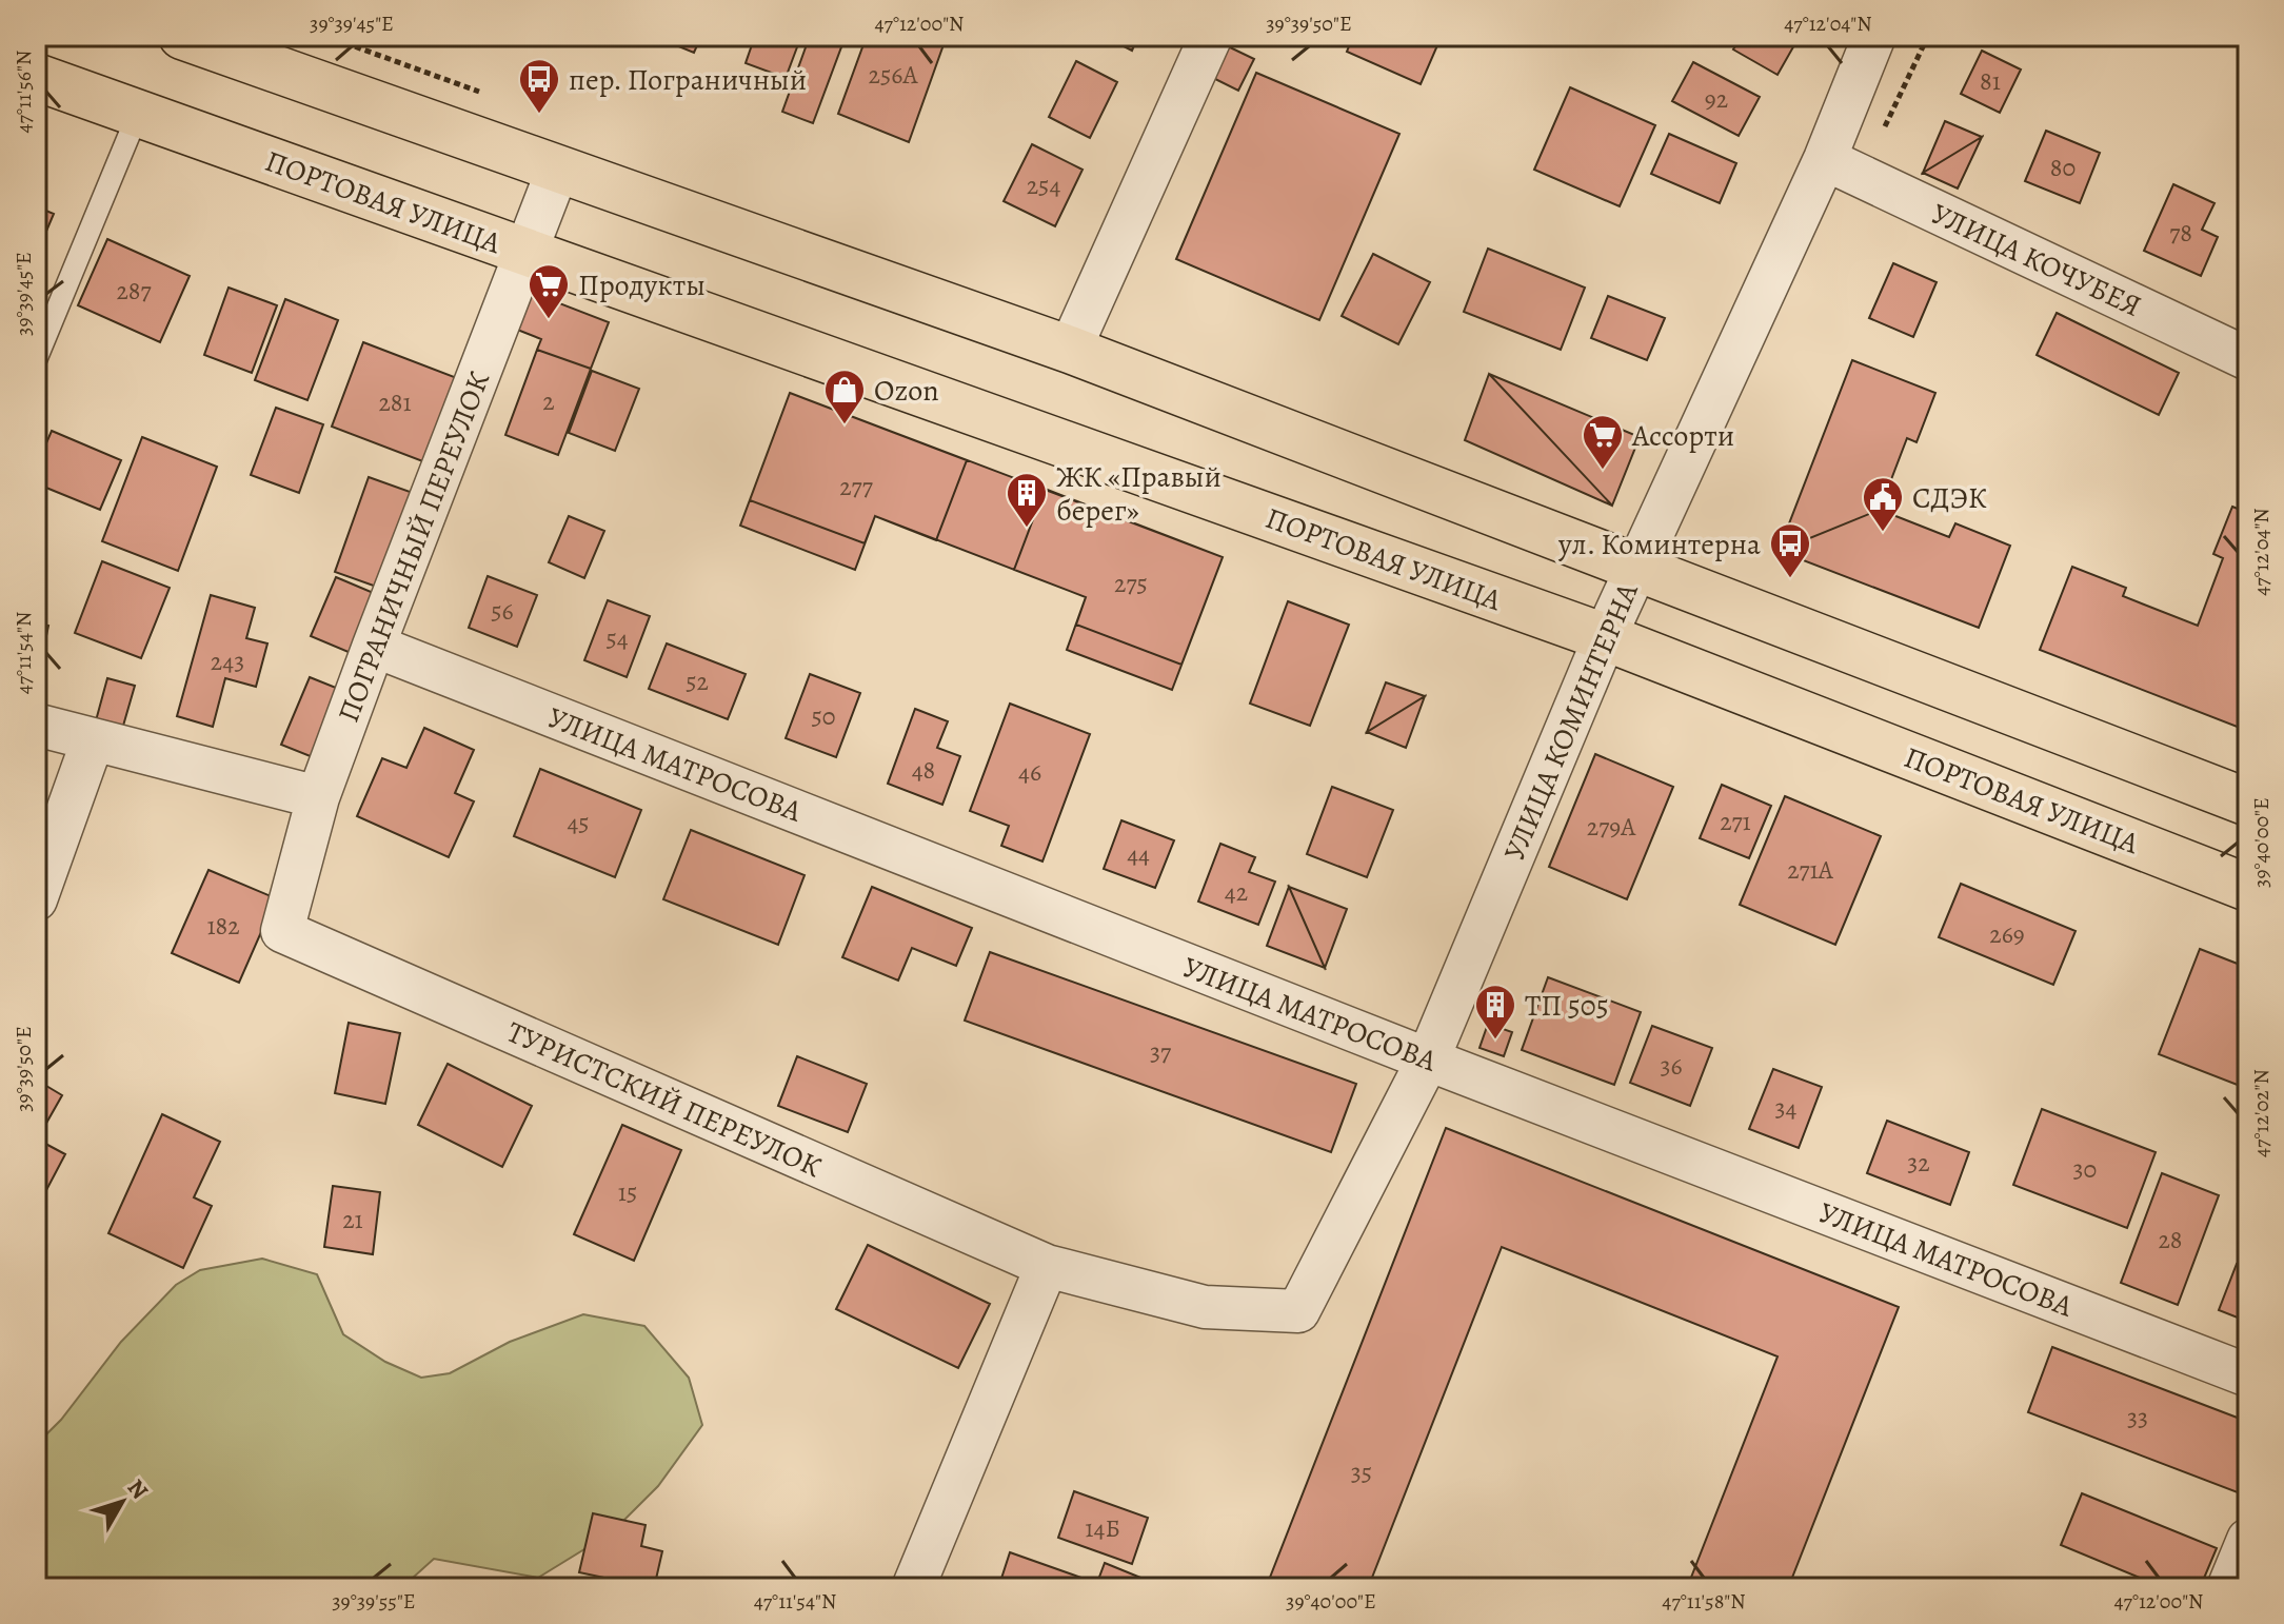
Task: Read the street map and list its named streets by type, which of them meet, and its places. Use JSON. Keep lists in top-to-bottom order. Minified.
{"streets":{"main road":["ПОРТОВАЯ УЛИЦА"],"street":["УЛИЦА КОЧУБЕЯ","ПОГРАНИЧНЫЙ ПЕРЕУЛОК","УЛИЦА КОМИНТЕРНА","УЛИЦА МАТРОСОВА","ТУРИСТСКИЙ ПЕРЕУЛОК"]},"crossings":[["ПОРТОВАЯ УЛИЦА","ПОГРАНИЧНЫЙ ПЕРЕУЛОК"],["ПОРТОВАЯ УЛИЦА","УЛИЦА КОМИНТЕРНА"],["УЛИЦА КОЧУБЕЯ","УЛИЦА КОМИНТЕРНА"],["ПОГРАНИЧНЫЙ ПЕРЕУЛОК","УЛИЦА МАТРОСОВА"],["ПОГРАНИЧНЫЙ ПЕРЕУЛОК","ТУРИСТСКИЙ ПЕРЕУЛОК"],["УЛИЦА КОМИНТЕРНА","УЛИЦА МАТРОСОВА"],["УЛИЦА КОМИНТЕРНА","ТУРИСТСКИЙ ПЕРЕУЛОК"]],"places":{"bus stop":["пер. Пограничный","ул. Коминтерна"],"supermarket":["Продукты","Ассорти"],"shop":["Ozon"],"building":["ЖК «Правый берег»","ТП 505"],"public building":["СДЭК"]},"house_numbers":["256А","81","92","80","254","78","287","2","281","277","275","56","54","243","52","50","48","46","271","45","279А","44","271А","42","182","269","37","36","34","32","30","15","21","28","33","35","14Б"],"north":"top right","coordinates":["39°39'45\"E","47°12'00\"N","39°39'50\"E","47°12'04\"N","47°11'56\"N","47°11'54\"N","39°40'00\"E","47°12'02\"N","39°39'55\"E","47°11'58\"N"]}
